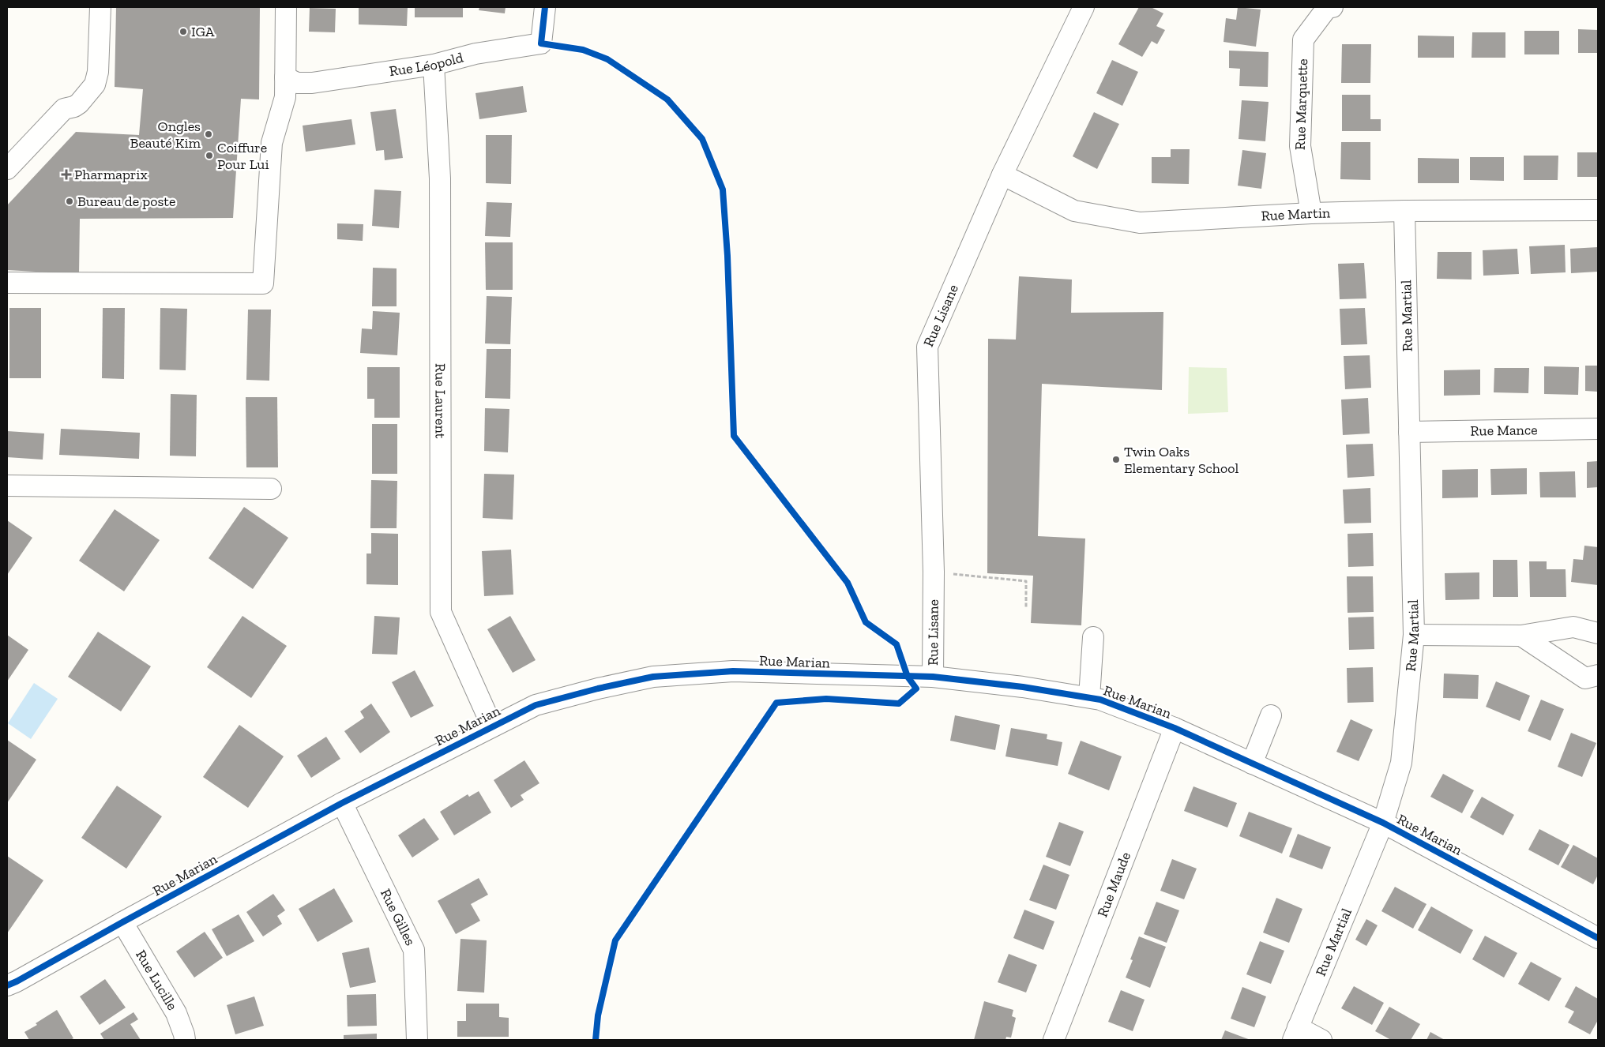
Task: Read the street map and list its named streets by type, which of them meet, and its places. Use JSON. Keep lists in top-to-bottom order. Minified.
{"streets":{"street":["Rue Léopold","Rue Marquette","Rue Martin","Rue Lisane","Rue Martial","Rue Laurent","Rue Mance","Rue Marian","Rue Maude","Rue Gilles","Rue Lucille"]},"crossings":[["Rue Léopold","Rue Laurent"],["Rue Marquette","Rue Martin"],["Rue Martin","Rue Lisane"],["Rue Martin","Rue Martial"],["Rue Lisane","Rue Marian"],["Rue Martial","Rue Mance"],["Rue Martial","Rue Marian"],["Rue Laurent","Rue Marian"],["Rue Marian","Rue Maude"],["Rue Marian","Rue Gilles"],["Rue Marian","Rue Lucille"]],"places":{"other":["IGA","Ongles Beauté Kim","Coiffure Pour Lui","Bureau de poste","Twin Oaks Elementary School"],"health":["Pharmaprix"]}}
